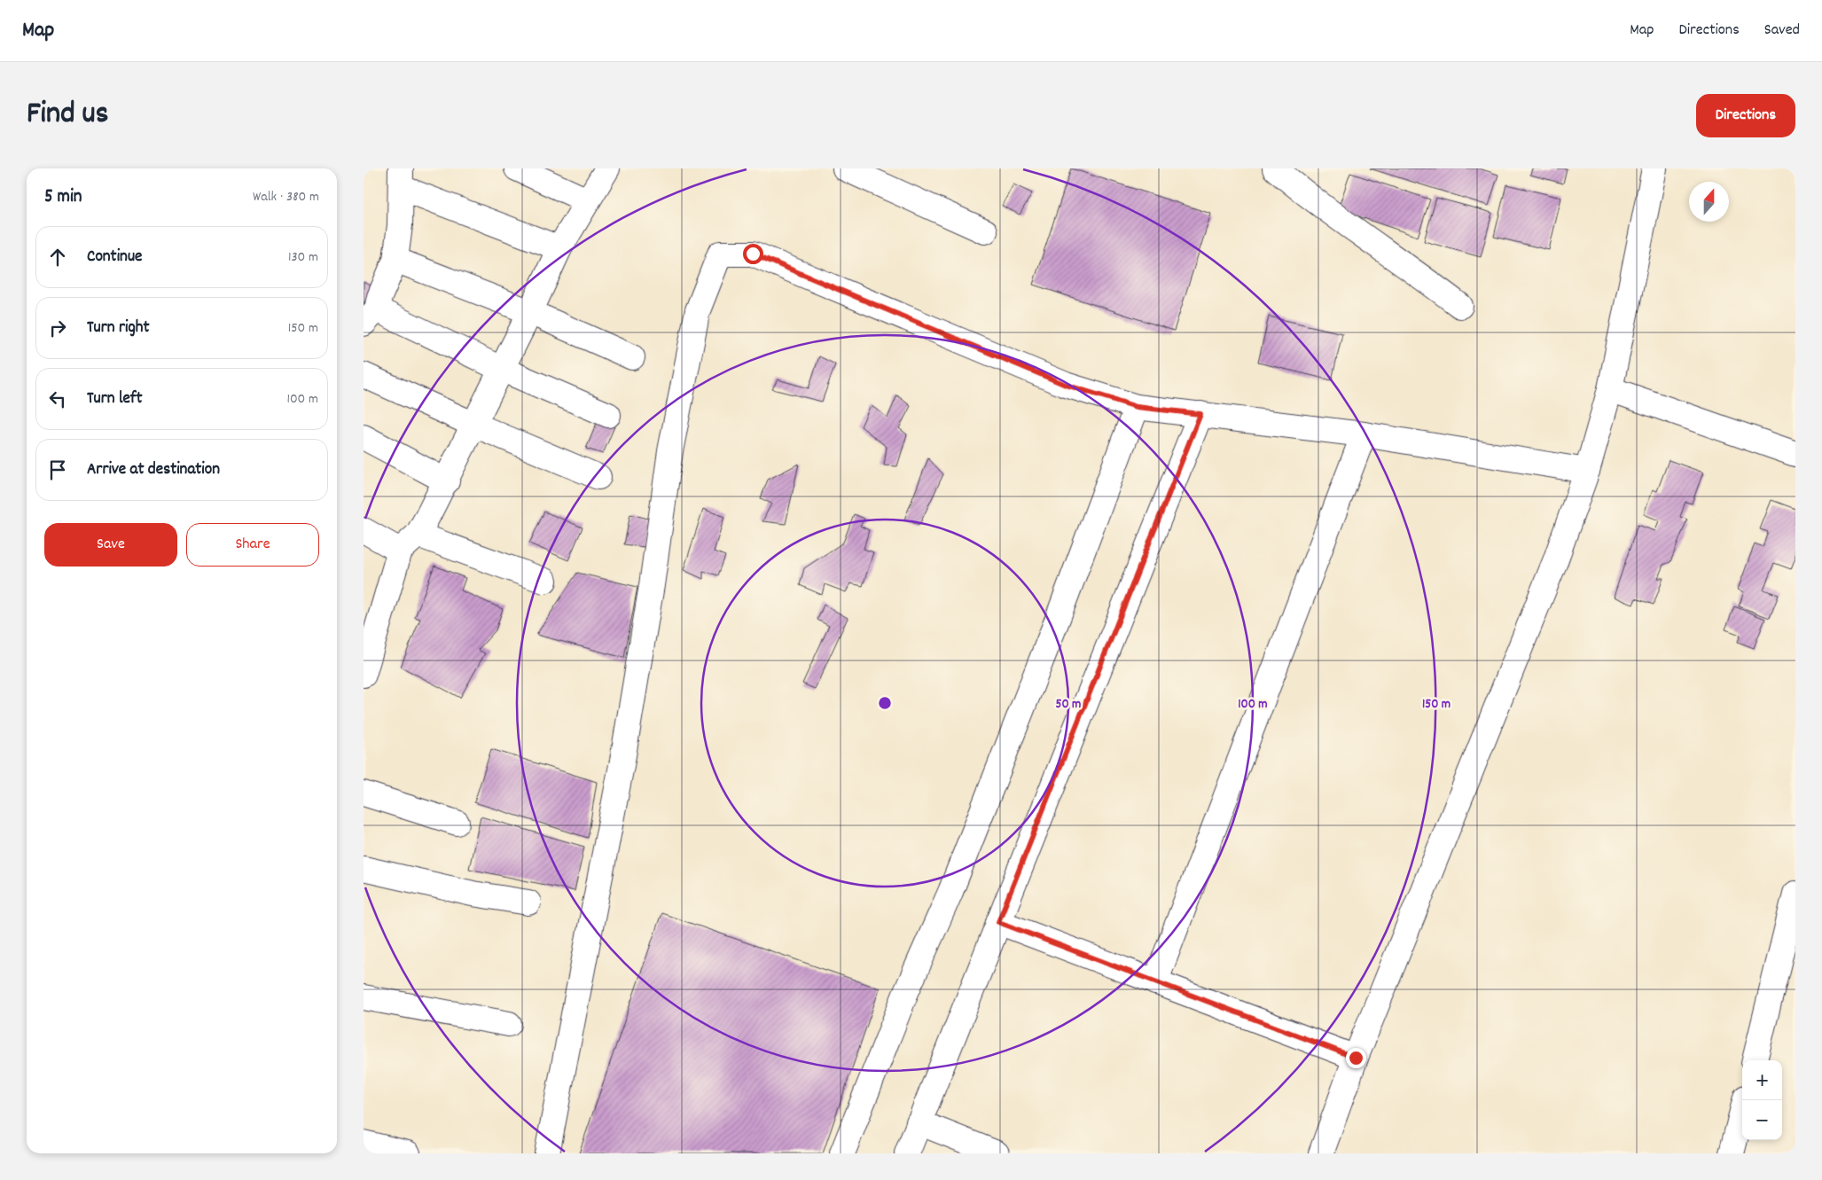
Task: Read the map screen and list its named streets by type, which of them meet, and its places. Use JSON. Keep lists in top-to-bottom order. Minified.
{"north":"top","page":{"header":"Map","nav":["Map","Directions","Saved"],"title":"Find us","buttons":["Directions",["Save","Share"]],"heading":["5 min","Walk · 380 m"],"list":[["Continue","130 m"],["Turn right","150 m"],["Turn left","100 m"],"Arrive at destination"],"map_buttons":["+","−"]},"rings":["50 m","100 m","150 m"]}
